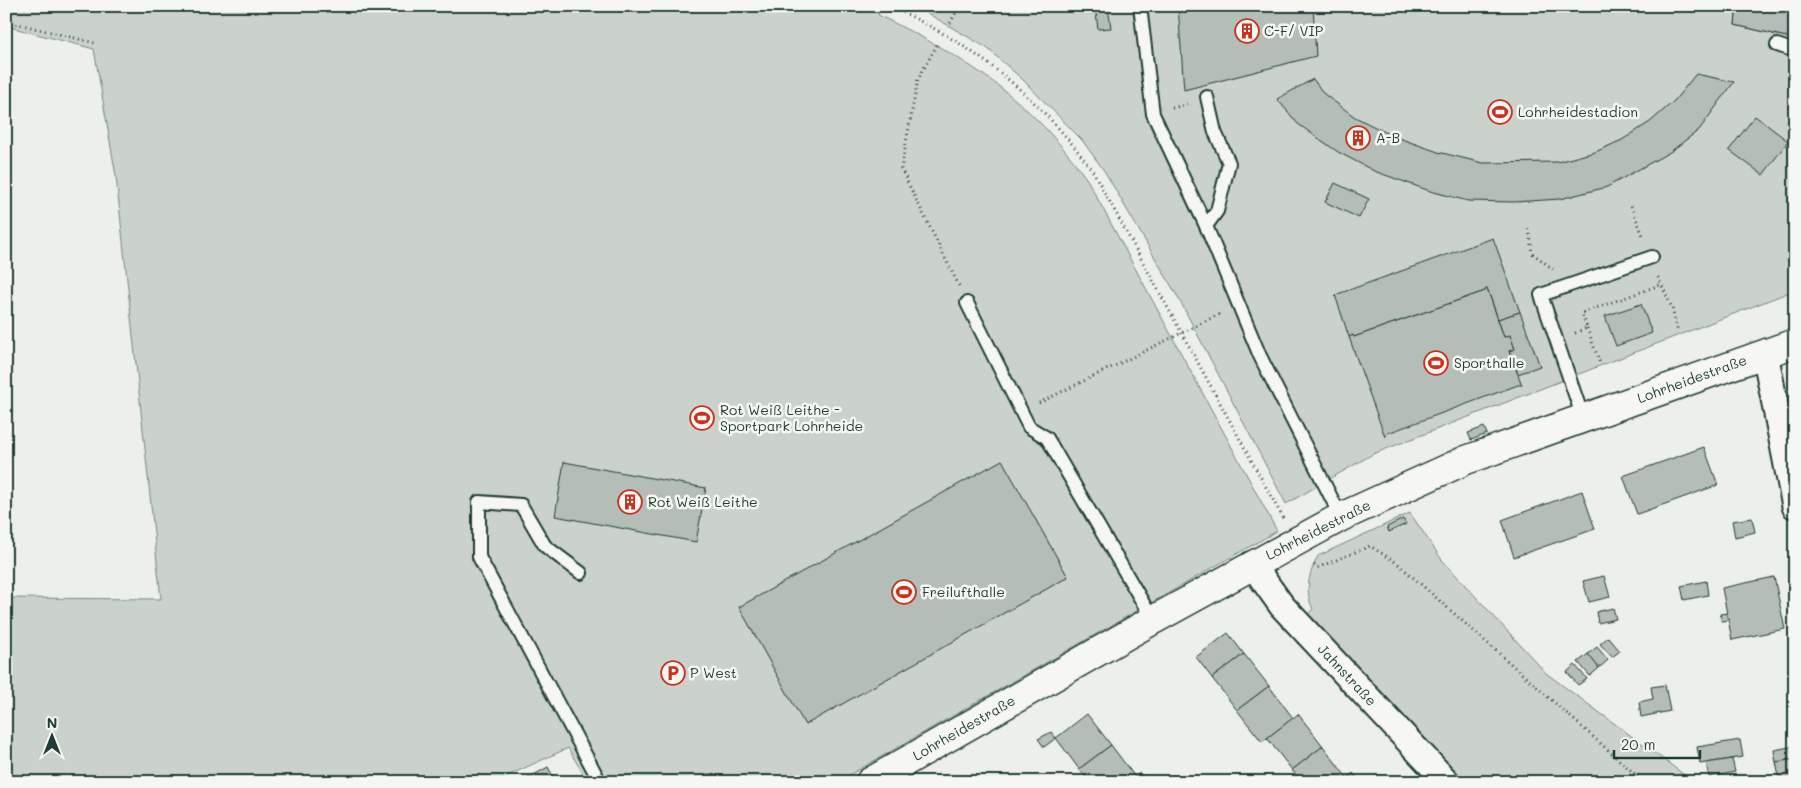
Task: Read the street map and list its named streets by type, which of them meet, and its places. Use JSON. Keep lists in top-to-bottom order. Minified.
{"streets":{"street":["Lohrheidestraße","Jahnstraße"]},"crossings":[["Lohrheidestraße","Jahnstraße"]],"places":{"building":["C-F/ VIP","A-B","Rot Weiß Leithe"],"sports":["Lohrheidestadion","Sporthalle","Rot Weiß Leithe - Sportpark Lohrheide","Freilufthalle"],"parking":["P West"]},"scale_bar":"20 m","north":"top"}
